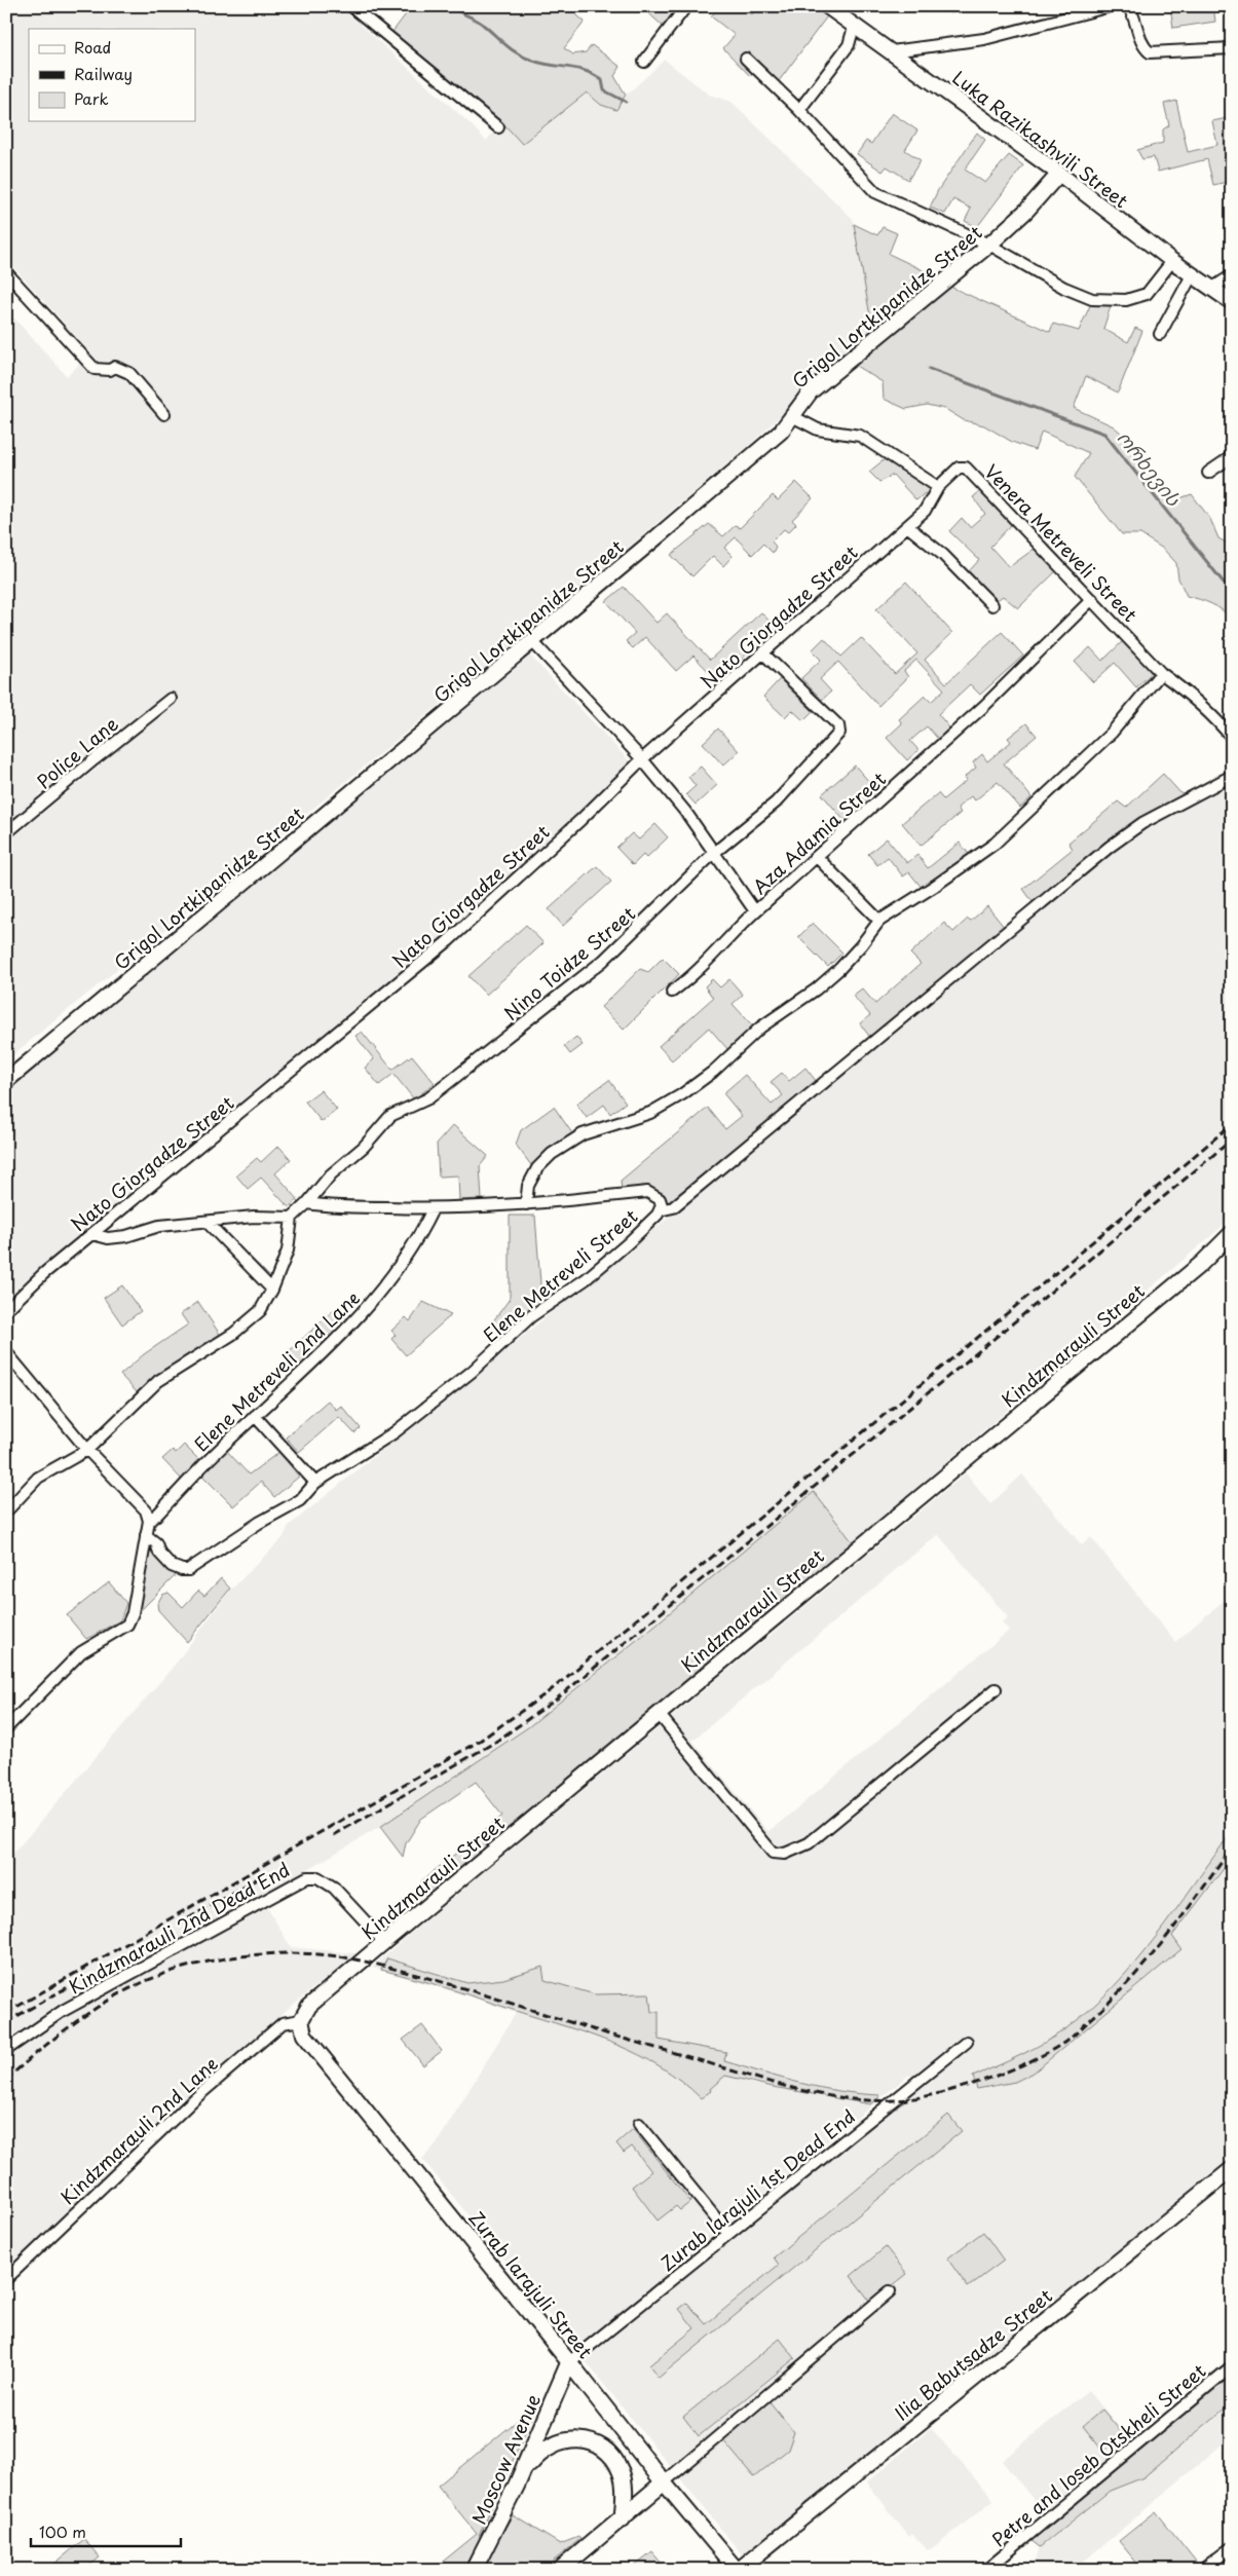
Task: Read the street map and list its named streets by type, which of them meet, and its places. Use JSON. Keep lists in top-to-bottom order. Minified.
{"streets":{"main road":["Zurab Iarajuli Street","Moscow Avenue"],"street":["Luka Razikashvili Street","Grigol Lortkipanidze Street","Venera Metreveli Street","Nato Giorgadze Street","Police Lane","Aza Adamia Street","Nino Toidze Street","Elene Metreveli Street","Kindzmarauli Street","Elene Metreveli 2nd Lane","Kindzmarauli 2nd Dead End","Kindzmarauli 2nd Lane","Zurab Iarajuli 1st Dead End","Ilia Babutsadze Street","Petre and Ioseb Otskheli Street"]},"crossings":[["Luka Razikashvili Street","Grigol Lortkipanidze Street"],["Grigol Lortkipanidze Street","Aza Adamia Street"],["Venera Metreveli Street","Nato Giorgadze Street"],["Venera Metreveli Street","Aza Adamia Street"],["Nato Giorgadze Street","Aza Adamia Street"],["Nato Giorgadze Street","Nino Toidze Street"],["Aza Adamia Street","Nino Toidze Street"],["Kindzmarauli Street","Kindzmarauli 2nd Dead End"],["Kindzmarauli Street","Kindzmarauli 2nd Lane"],["Kindzmarauli Street","Zurab Iarajuli Street"],["Kindzmarauli 2nd Lane","Zurab Iarajuli Street"],["Zurab Iarajuli 1st Dead End","Zurab Iarajuli Street"],["Zurab Iarajuli 1st Dead End","Moscow Avenue"],["Zurab Iarajuli Street","Ilia Babutsadze Street"],["Zurab Iarajuli Street","Moscow Avenue"]],"water":["ორხევის"],"legend":["Road","Railway","Park"],"scale_bar":"100 m"}
